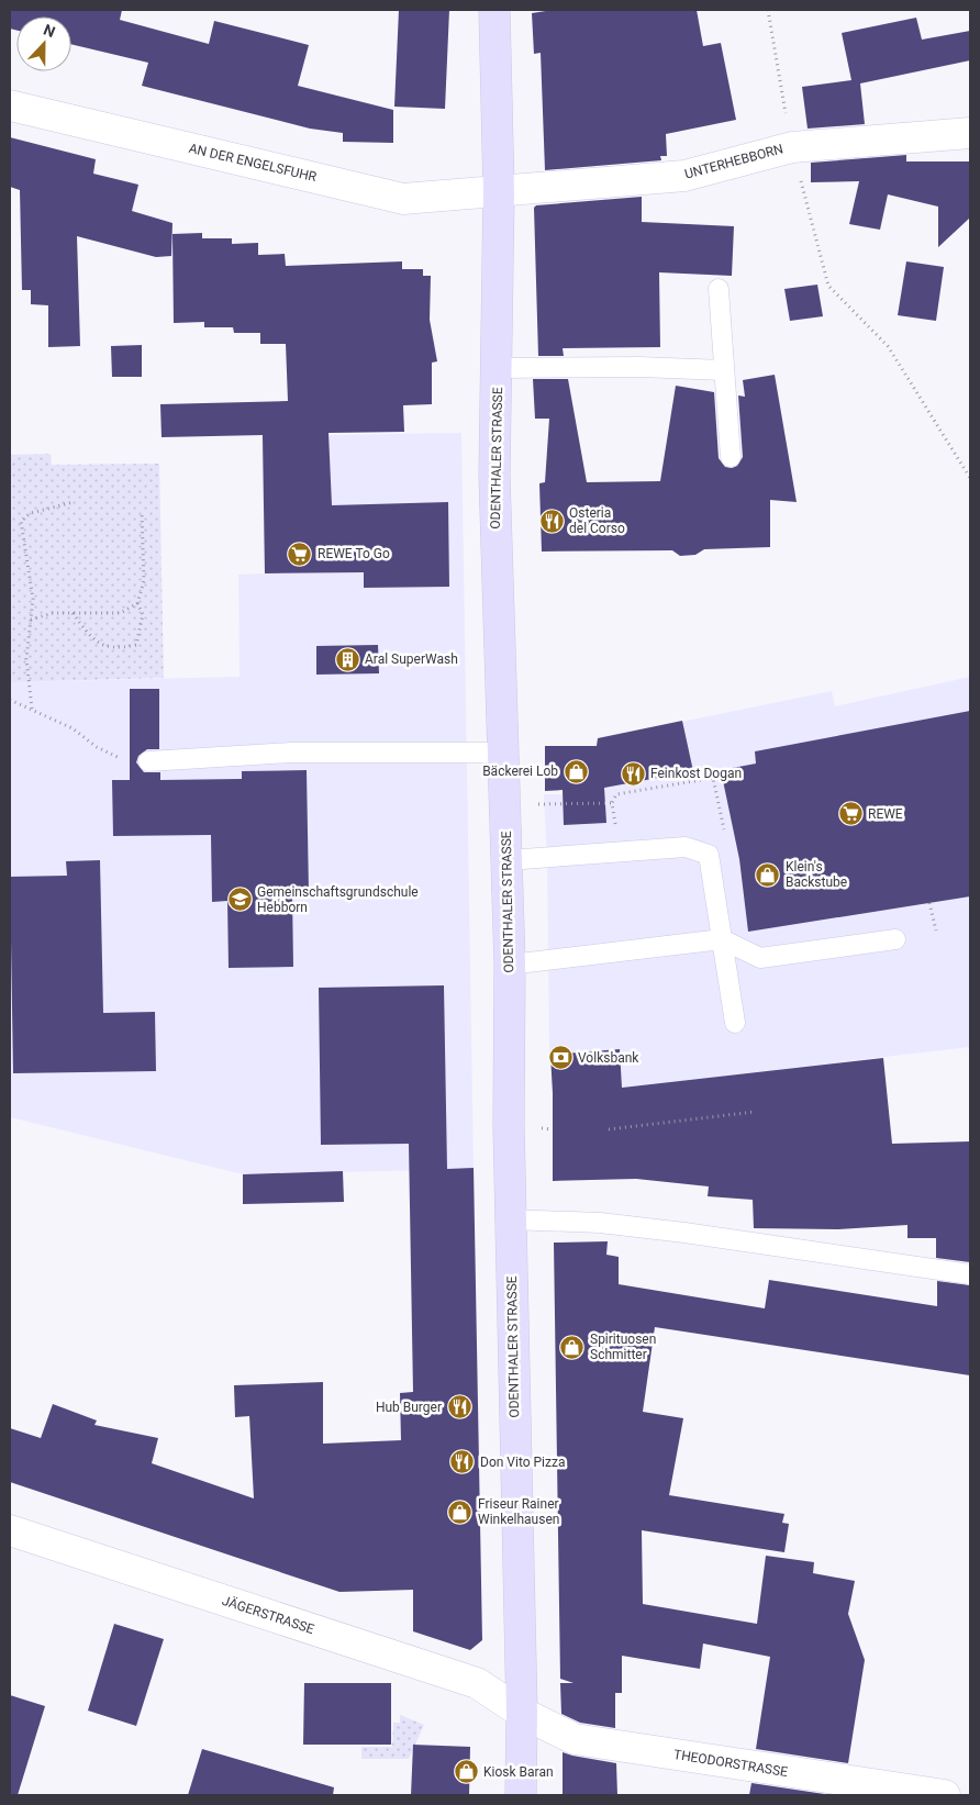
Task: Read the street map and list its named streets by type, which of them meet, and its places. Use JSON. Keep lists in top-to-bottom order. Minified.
{"streets":{"main road":["ODENTHALER STRASSE"],"street":["UNTERHEBBORN","AN DER ENGELSFUHR","JÄGERSTRASSE","THEODORSTRASSE"]},"crossings":[["UNTERHEBBORN","AN DER ENGELSFUHR"],["UNTERHEBBORN","ODENTHALER STRASSE"],["AN DER ENGELSFUHR","ODENTHALER STRASSE"],["ODENTHALER STRASSE","JÄGERSTRASSE"],["ODENTHALER STRASSE","THEODORSTRASSE"],["JÄGERSTRASSE","THEODORSTRASSE"]],"places":{"restaurant":["Osteria del Corso","Feinkost Dogan","Hub Burger","Don Vito Pizza"],"supermarket":["REWE To Go","REWE"],"building":["Aral SuperWash"],"shop":["Bäckerei Lob","Klein's Backstube","Spirituosen Schmitter","Friseur Rainer Winkelhausen","Kiosk Baran"],"school or university":["Gemeinschaftsgrundschule Hebborn"],"bank":["Volksbank"]},"north":"top"}
